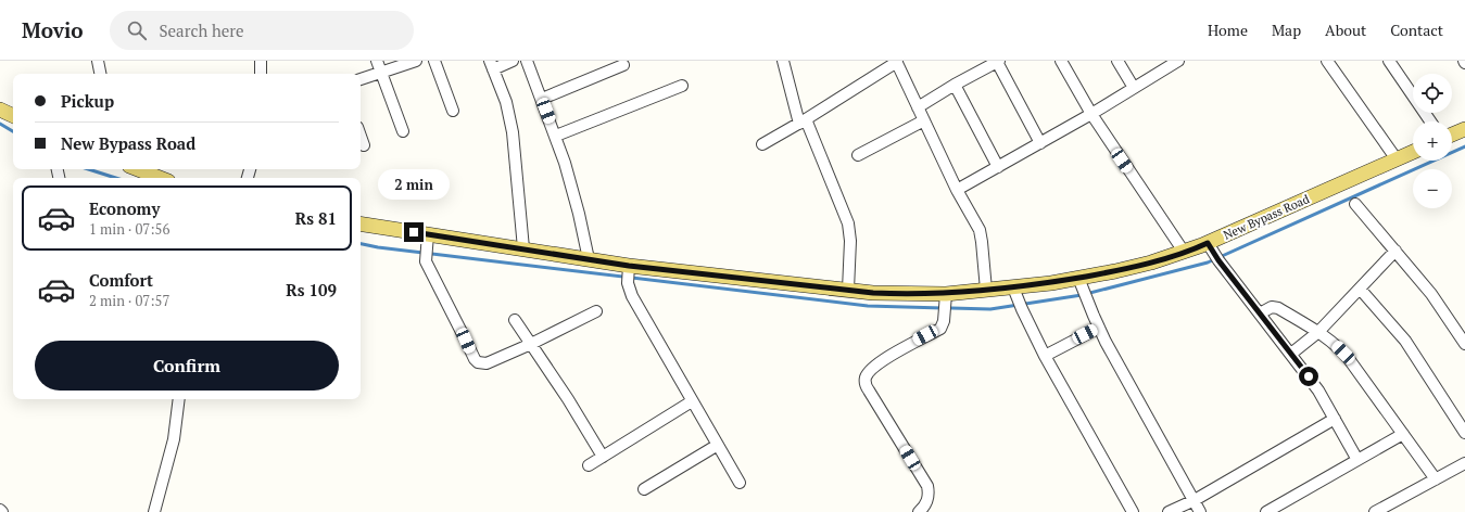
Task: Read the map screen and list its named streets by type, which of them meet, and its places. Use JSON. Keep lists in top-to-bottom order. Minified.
{"streets":{"main road":["New Bypass Road"]},"page":{"header":"Movio","search":"Search here","nav":["Home","Map","About","Contact"],"map_buttons":["+","−"],"banner":["Pickup","New Bypass Road"],"bubble":"2 min","list":[{"name":"Economy","note":"1 min · 07:56","value":"Rs 81"},{"name":"Comfort","note":"2 min · 07:57","value":"Rs 109"}],"buttons":"Confirm"}}
